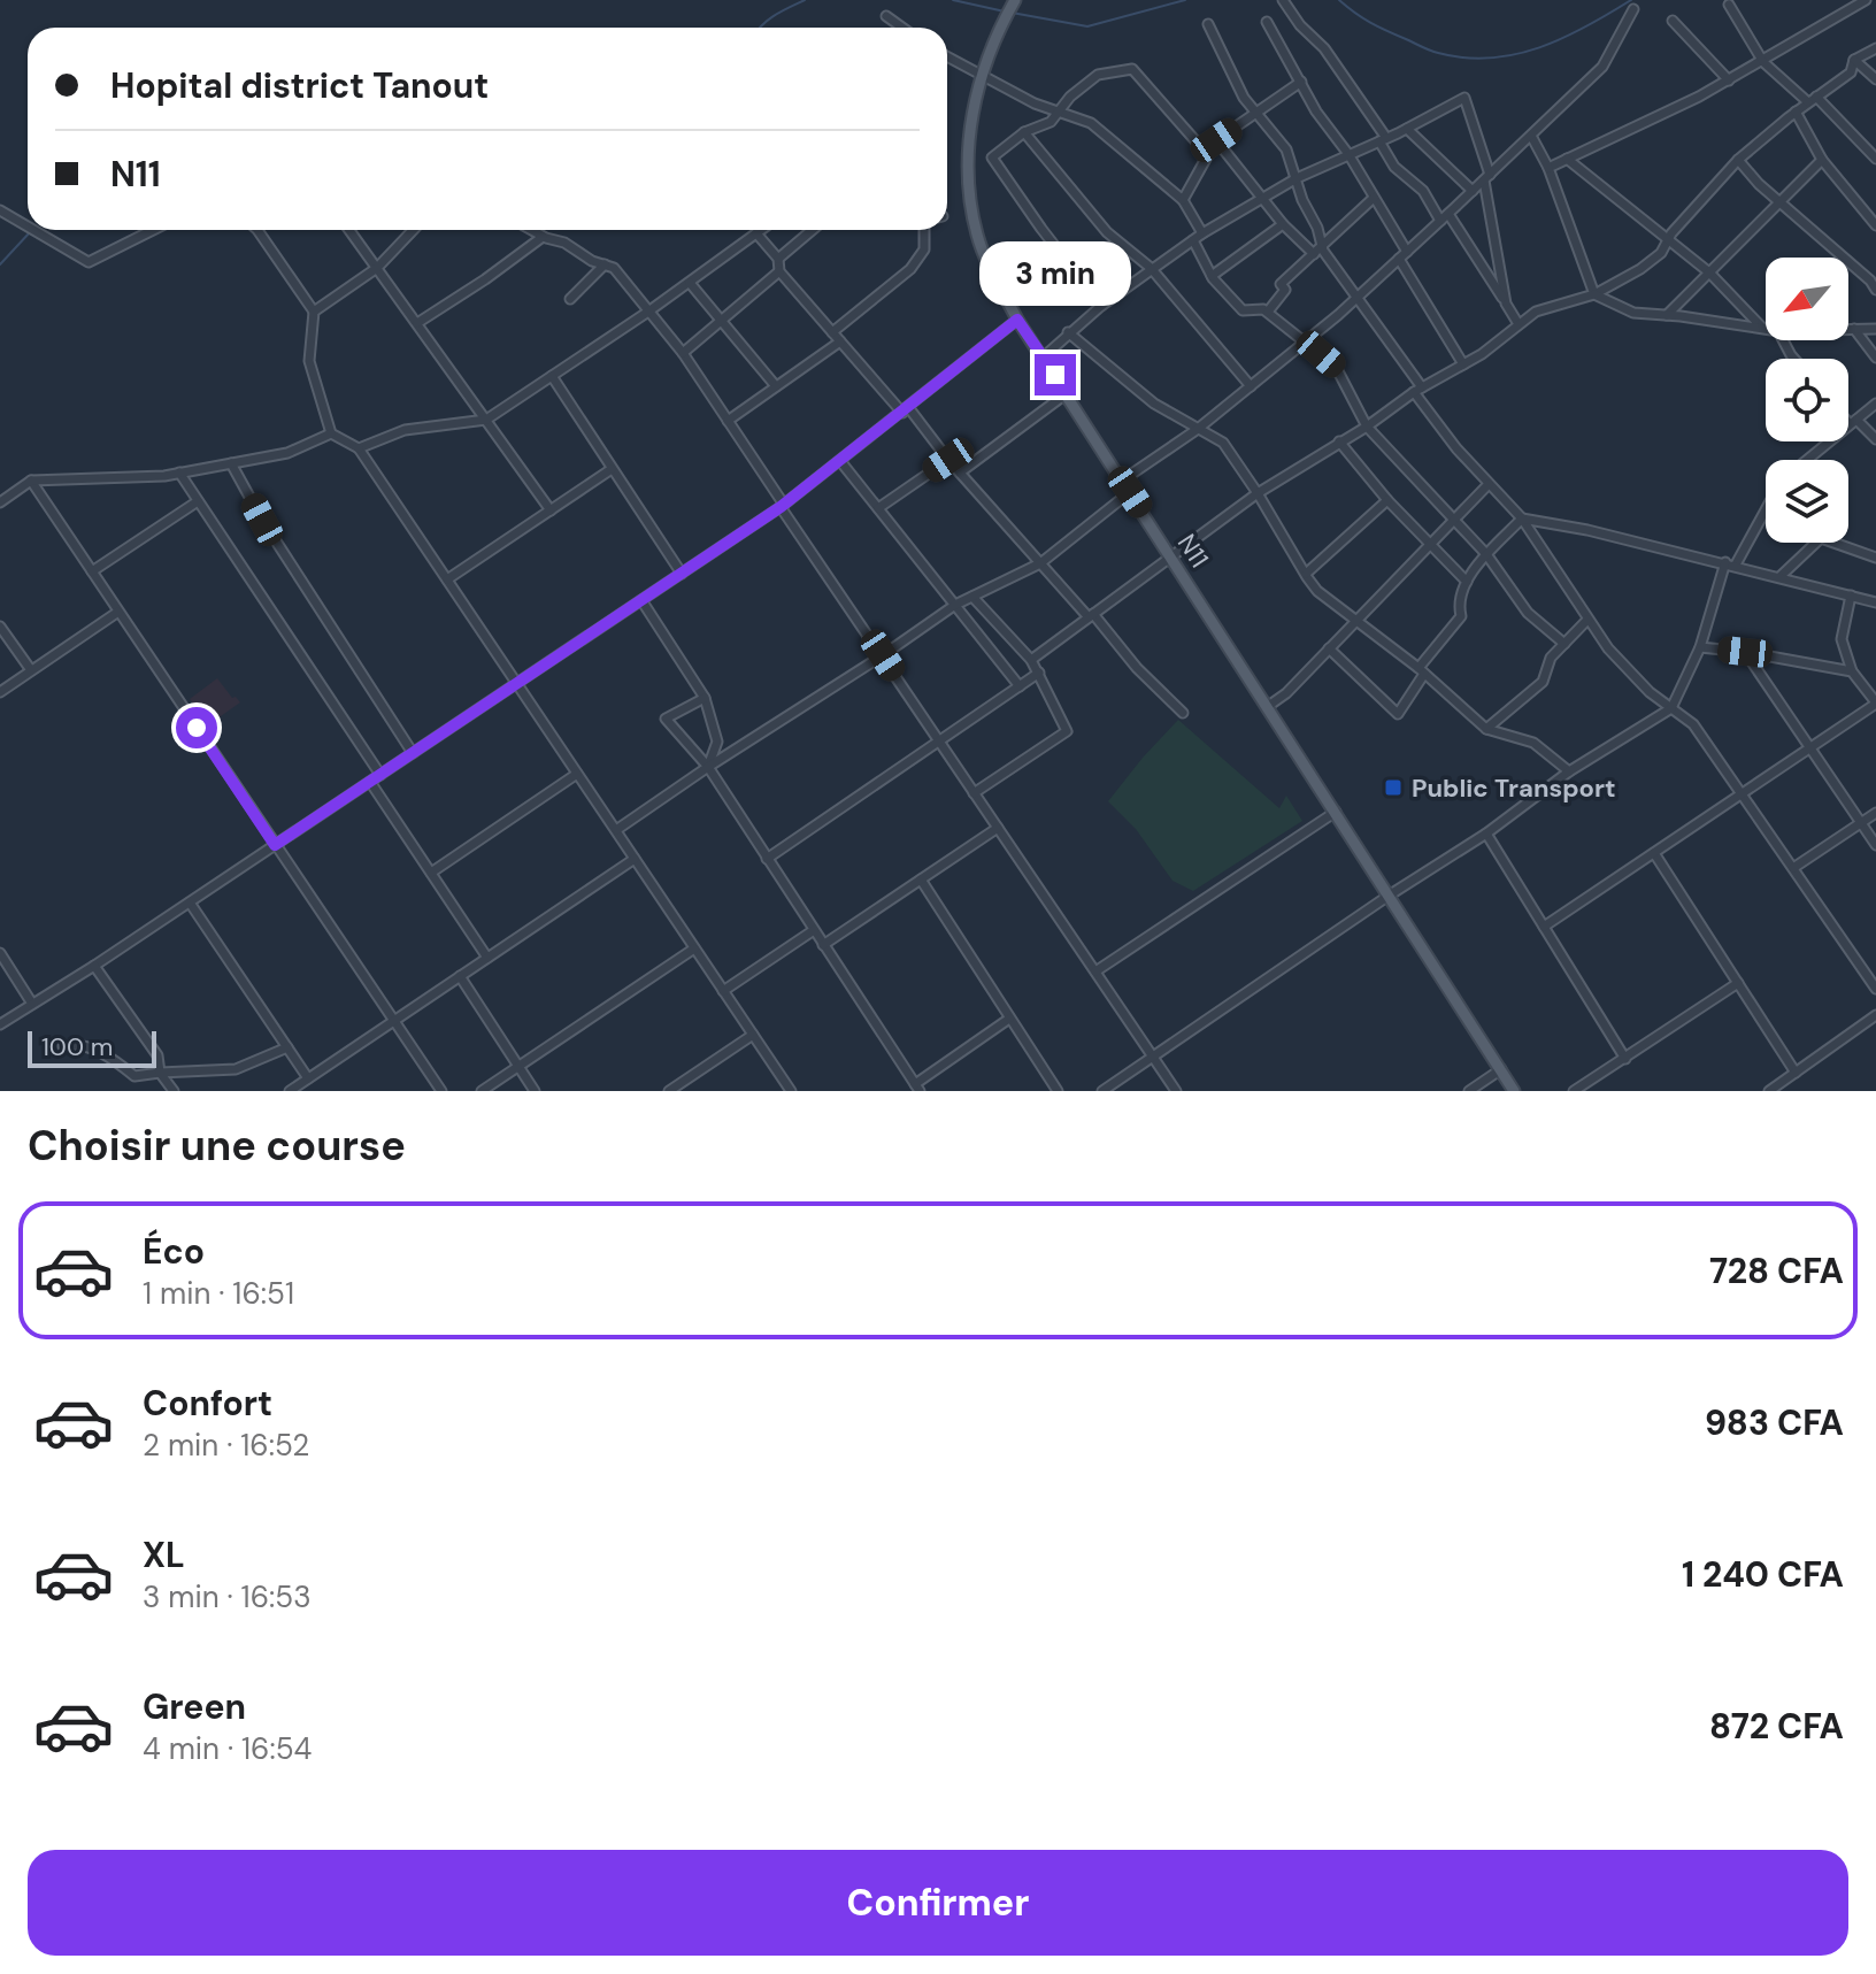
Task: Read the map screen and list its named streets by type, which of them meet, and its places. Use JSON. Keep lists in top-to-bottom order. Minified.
{"streets":{"main road":["N11"]},"places":{"transit":["Public Transport"]},"scale_bar":"100 m","north":"bottom left","page":{"banner":["Hopital district Tanout","N11"],"bubble":"3 min","scale":"100 m","heading":"Choisir une course","list":[{"name":"Éco","note":"1 min · 16:51","value":"728 CFA"},{"name":"Confort","note":"2 min · 16:52","value":"983 CFA"},{"name":"XL","note":"3 min · 16:53","value":"1 240 CFA"},{"name":"Green","note":"4 min · 16:54","value":"872 CFA"}],"buttons":"Confirmer"}}
